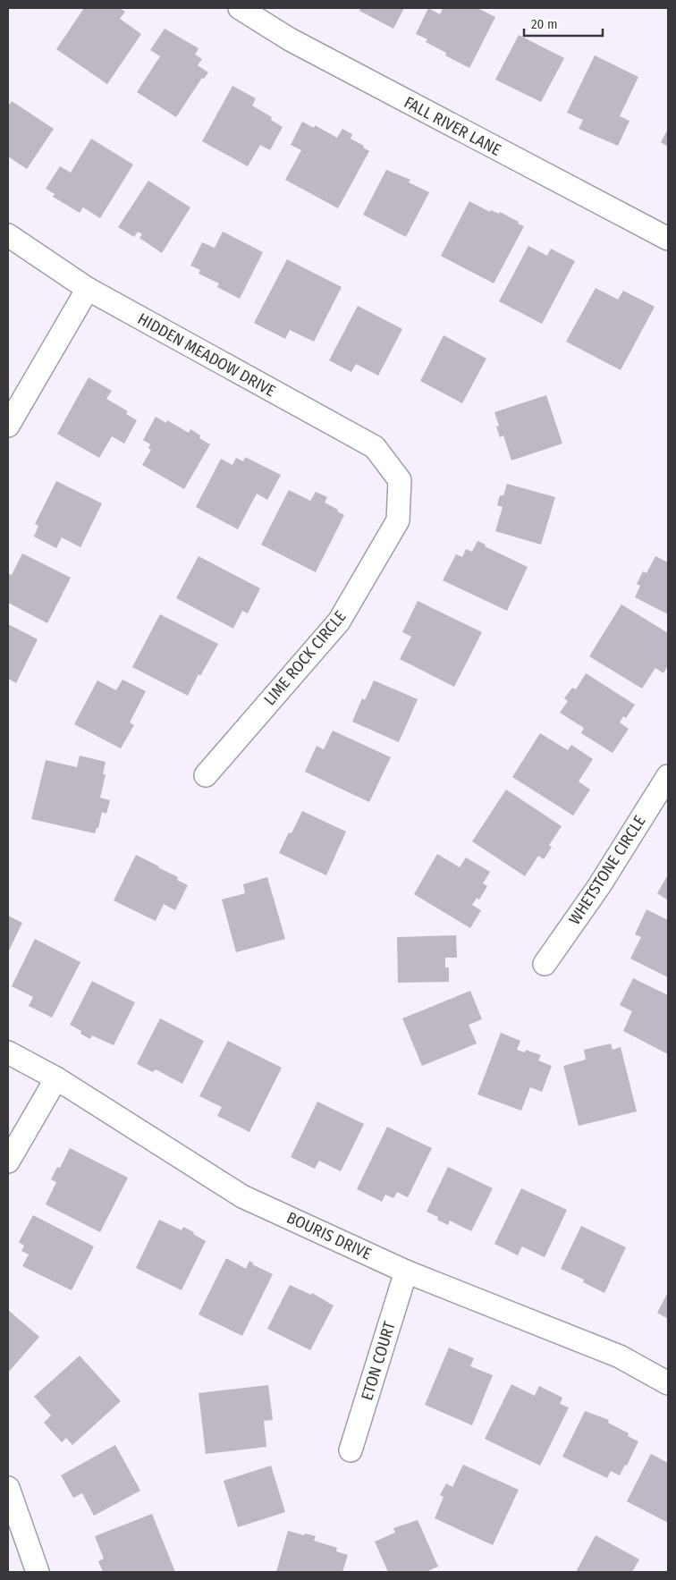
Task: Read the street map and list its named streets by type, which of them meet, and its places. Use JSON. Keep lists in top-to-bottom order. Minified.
{"streets":{"street":["FALL RIVER LANE","HIDDEN MEADOW DRIVE","LIME ROCK CIRCLE","WHETSTONE CIRCLE","BOURIS DRIVE","ETON COURT"]},"crossings":[["HIDDEN MEADOW DRIVE","LIME ROCK CIRCLE"],["BOURIS DRIVE","ETON COURT"]],"scale_bar":"20 m"}
